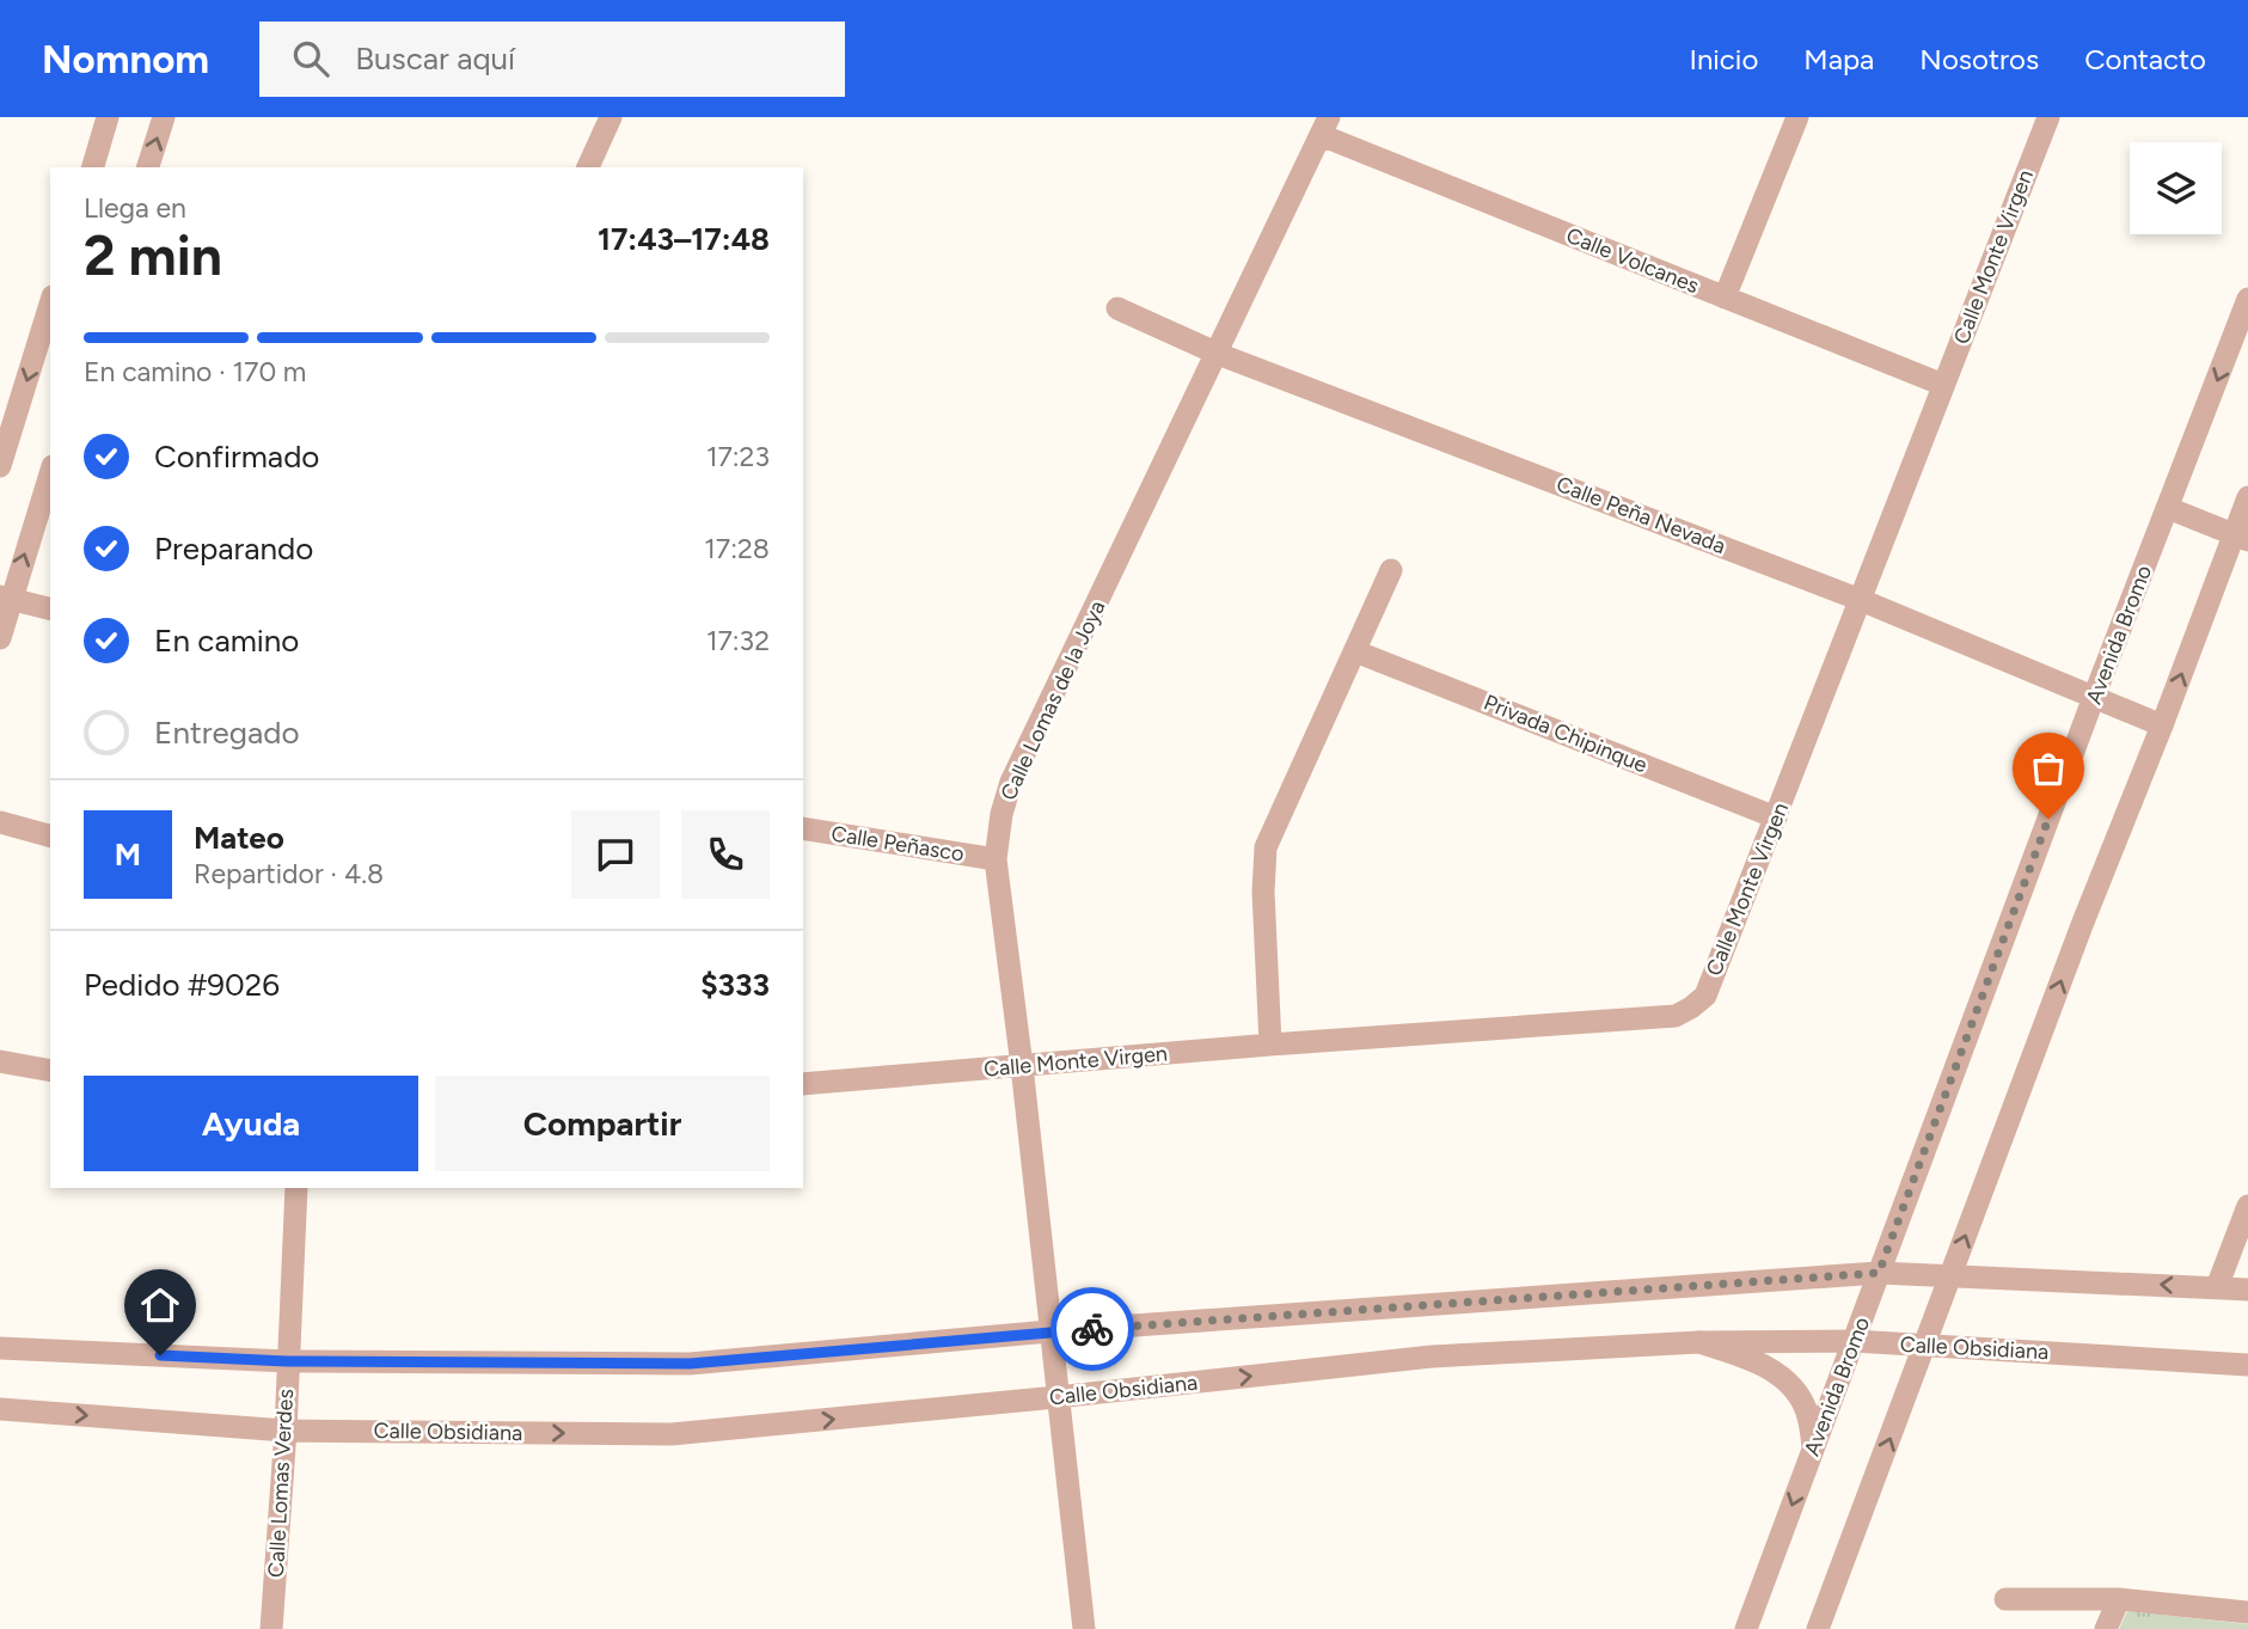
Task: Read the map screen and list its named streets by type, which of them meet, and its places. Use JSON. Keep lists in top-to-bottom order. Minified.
{"streets":{"street":["Calle Monte Virgen","Calle Volcanes","Calle Peña Nevada","Avenida Bromo","Calle Lomas de la Joya","Privada Chipinque","Calle Peñasco","Calle Obsidiana","Calle Lomas Verdes"]},"crossings":[["Calle Monte Virgen","Calle Volcanes"],["Calle Monte Virgen","Calle Peña Nevada"],["Calle Monte Virgen","Calle Lomas de la Joya"],["Calle Monte Virgen","Privada Chipinque"],["Calle Volcanes","Calle Lomas de la Joya"],["Calle Peña Nevada","Avenida Bromo"],["Calle Peña Nevada","Calle Lomas de la Joya"],["Avenida Bromo","Calle Obsidiana"],["Calle Lomas de la Joya","Calle Peñasco"],["Calle Lomas de la Joya","Calle Obsidiana"],["Calle Obsidiana","Calle Lomas Verdes"]],"page":{"header":"Nomnom","search":"Buscar aquí","nav":["Inicio","Mapa","Nosotros","Contacto"],"heading":["2 min","Llega en","17:43–17:48"],"panel":["Mateo","Repartidor · 4.8","Pedido #9026","$333"],"bar":"En camino · 170 m","list":[["Confirmado","17:23"],["Preparando","17:28"],["En camino","17:32"],"Entregado"],"round":"M","buttons":["Ayuda","Compartir"]}}
